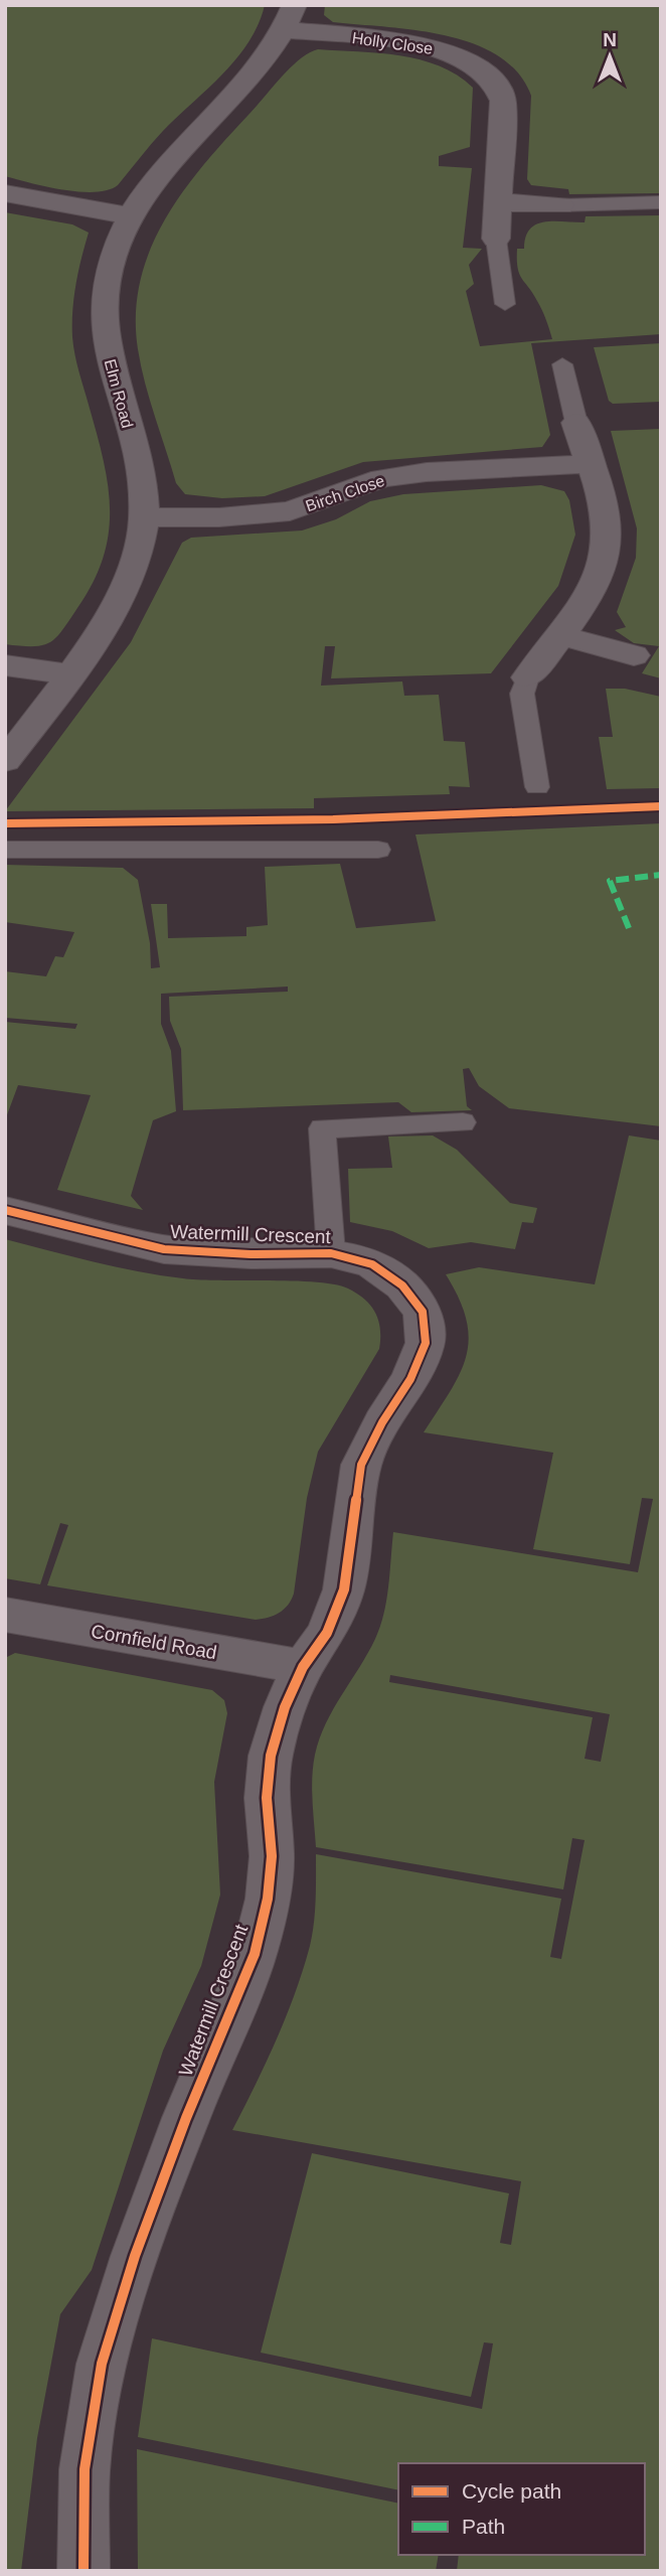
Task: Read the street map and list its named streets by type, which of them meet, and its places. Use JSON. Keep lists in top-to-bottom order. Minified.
{"streets":{"street":["Holly Close","Elm Road","Birch Close","Watermill Crescent","Cornfield Road"]},"crossings":[["Holly Close","Elm Road"],["Elm Road","Birch Close"],["Watermill Crescent","Cornfield Road"]],"legend":["Cycle path","Path"],"north":"top"}
